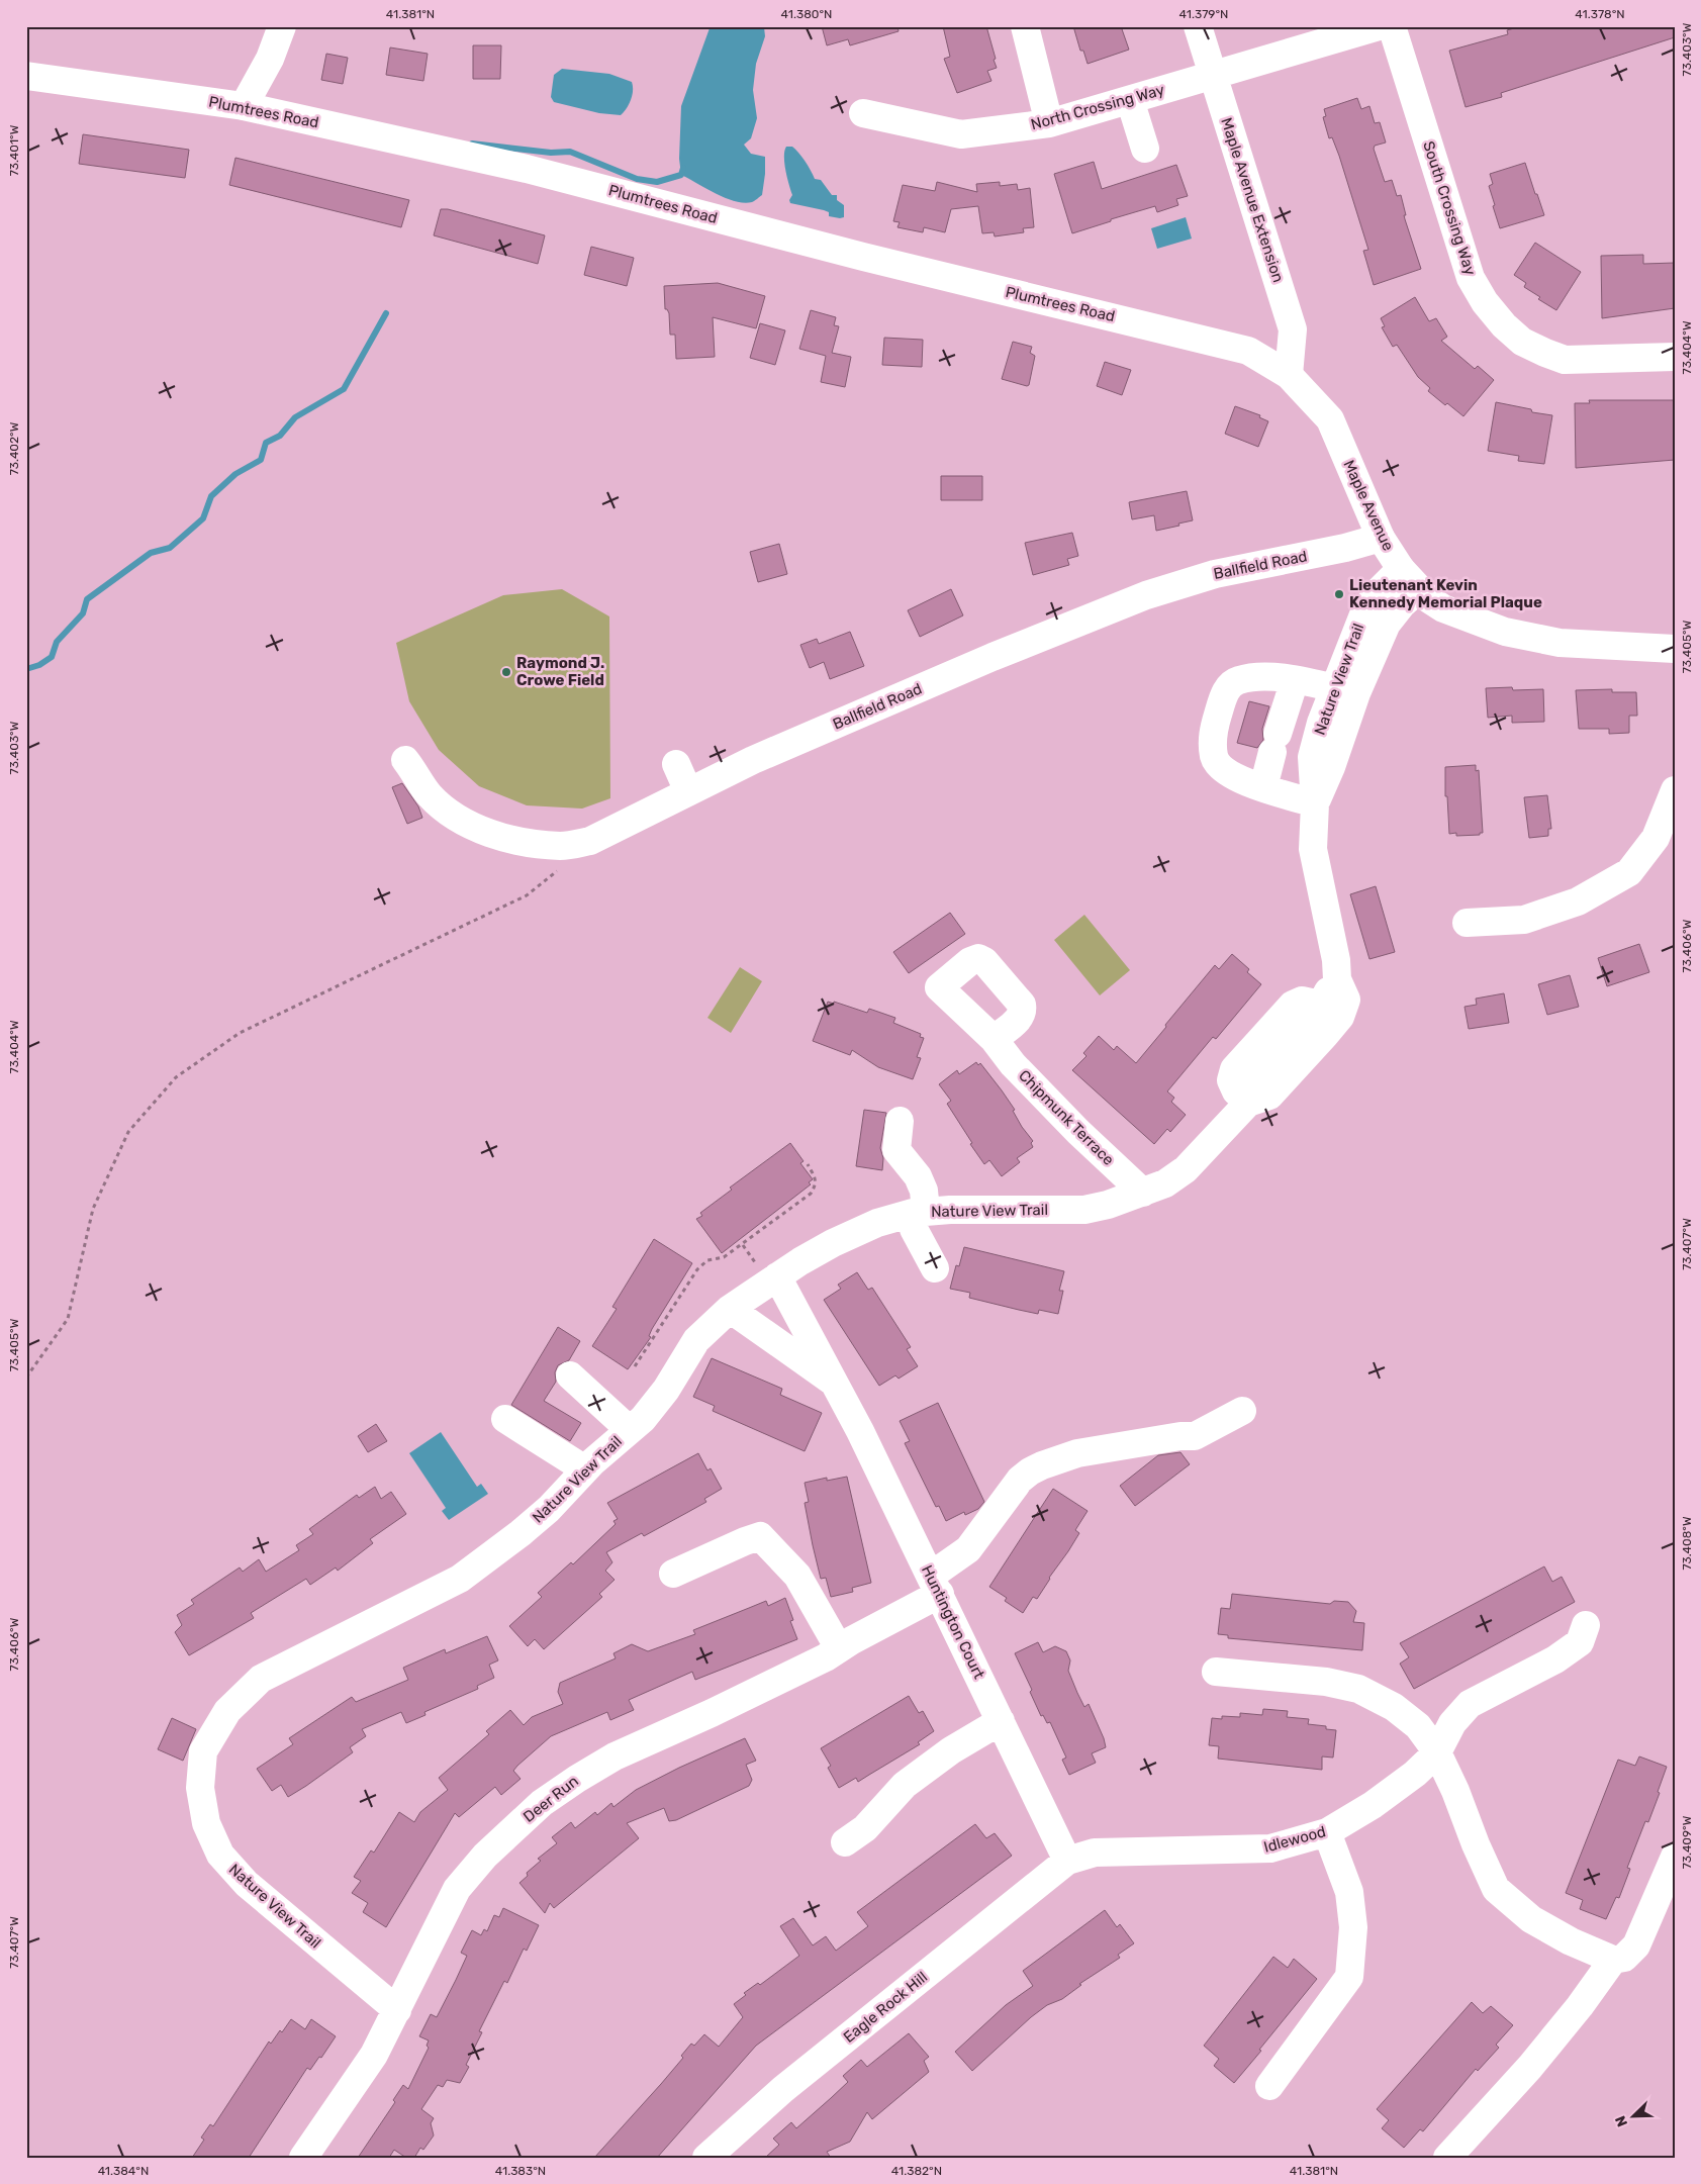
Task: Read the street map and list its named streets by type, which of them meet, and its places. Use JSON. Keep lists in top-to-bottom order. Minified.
{"streets":{"street":["North Crossing Way","Plumtrees Road","Maple Avenue Extension","South Crossing Way","Maple Avenue","Ballfield Road","Nature View Trail","Chipmunk Terrace","Huntington Court","Deer Run","Idlewood","Eagle Rock Hill"]},"crossings":[["North Crossing Way","Maple Avenue Extension"],["Plumtrees Road","Maple Avenue Extension"],["Plumtrees Road","Maple Avenue"],["Maple Avenue Extension","Maple Avenue"],["Maple Avenue","Ballfield Road"],["Maple Avenue","Nature View Trail"],["Nature View Trail","Chipmunk Terrace"],["Nature View Trail","Huntington Court"],["Nature View Trail","Deer Run"],["Huntington Court","Deer Run"],["Huntington Court","Idlewood"],["Huntington Court","Eagle Rock Hill"],["Idlewood","Eagle Rock Hill"]],"places":["Lieutenant Kevin Kennedy Memorial Plaque","Raymond J. Crowe Field"],"north":"bottom left","coordinates":["41.381°N","41.380°N","41.379°N","41.378°N","73.403°W","73.401°W","73.404°W","73.402°W","73.405°W","73.406°W","73.407°W","73.408°W","73.409°W","41.384°N","41.383°N","41.382°N"]}
